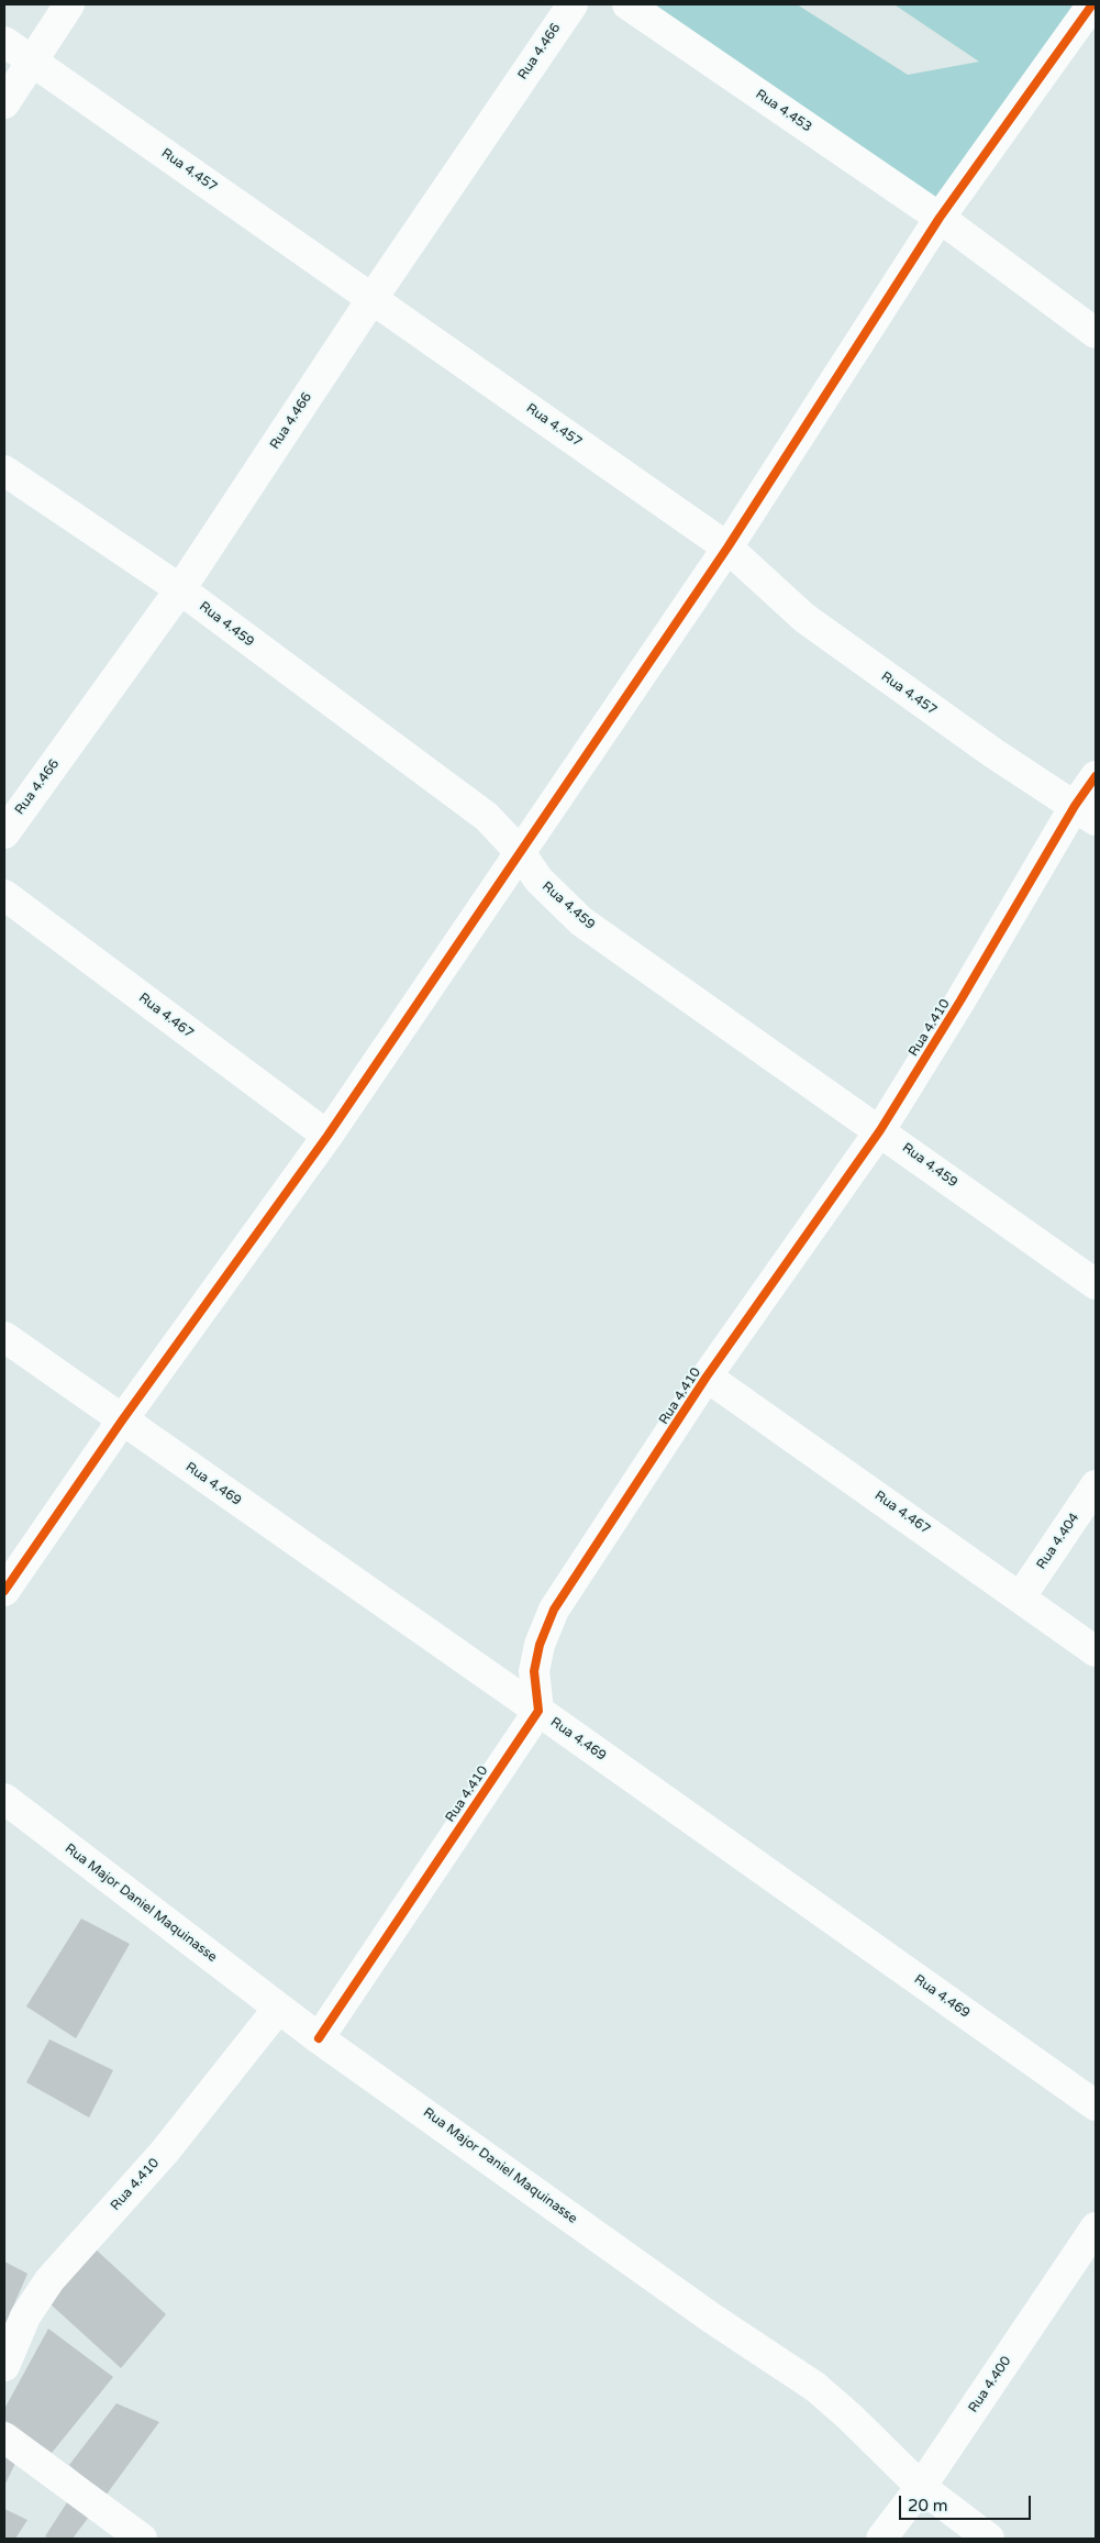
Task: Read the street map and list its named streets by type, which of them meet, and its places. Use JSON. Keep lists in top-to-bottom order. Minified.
{"streets":{"street":["Rua 4.466","Rua 4.453","Rua 4.457","Rua 4.459","Rua 4.467","Rua 4.410","Rua 4.469","Rua 4.404","Rua Major Daniel Maquinasse","Rua 4.400"]},"crossings":[["Rua 4.466","Rua 4.457"],["Rua 4.466","Rua 4.459"],["Rua 4.457","Rua 4.410"],["Rua 4.459","Rua 4.410"],["Rua 4.467","Rua 4.410"],["Rua 4.467","Rua 4.404"],["Rua 4.410","Rua 4.469"],["Rua 4.410","Rua Major Daniel Maquinasse"],["Rua Major Daniel Maquinasse","Rua 4.400"]],"scale_bar":"20 m"}
